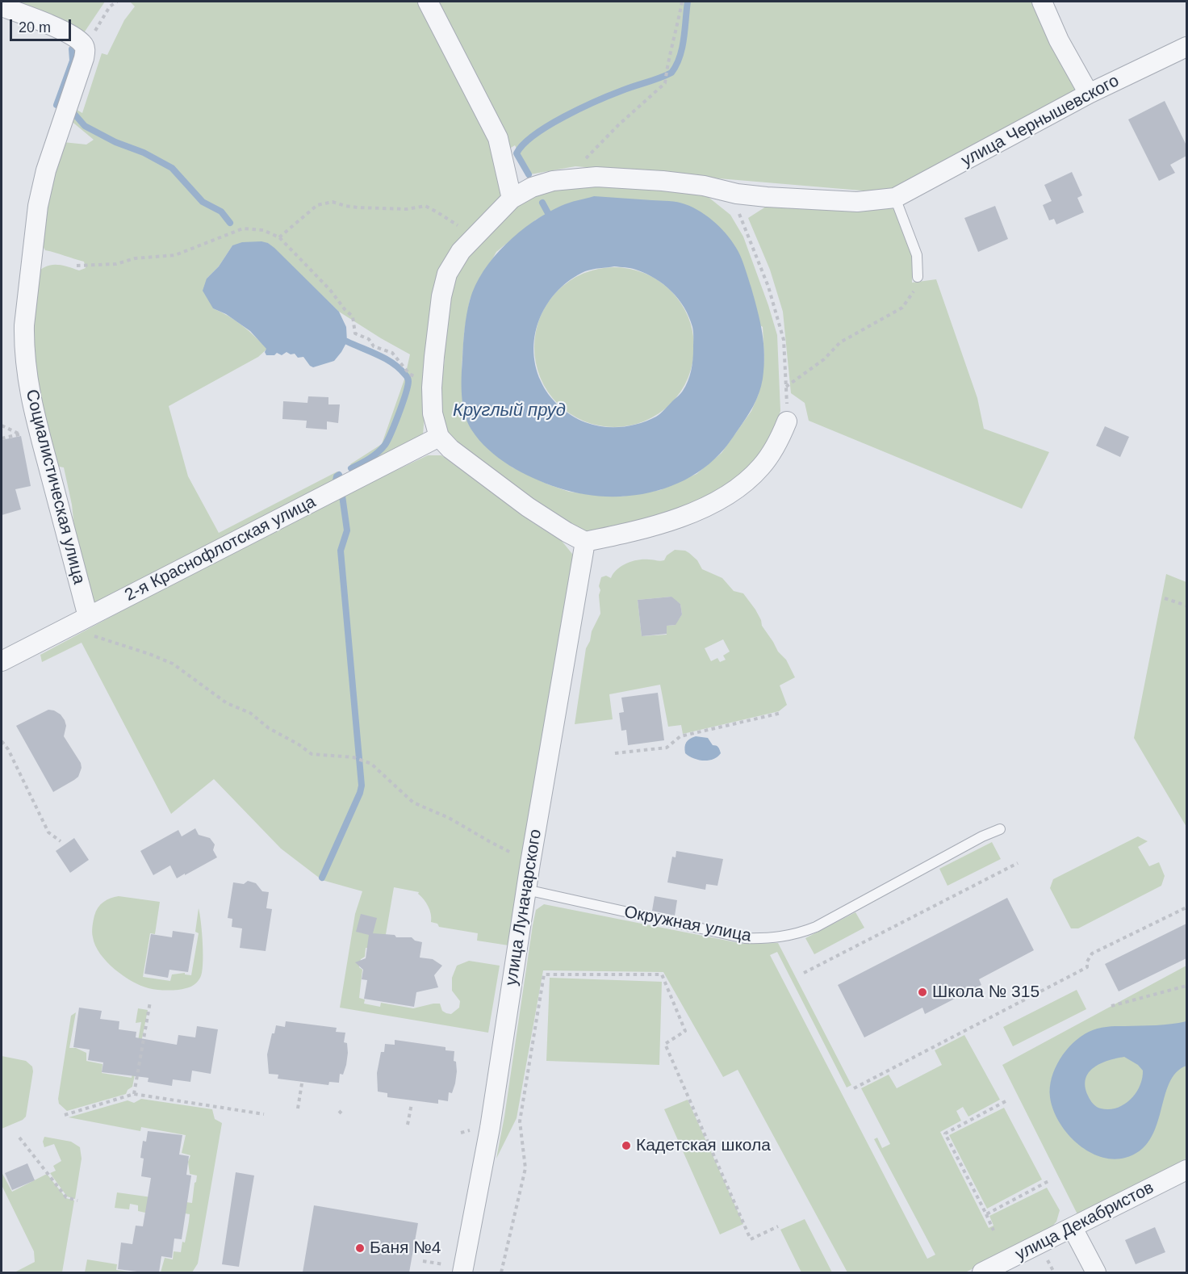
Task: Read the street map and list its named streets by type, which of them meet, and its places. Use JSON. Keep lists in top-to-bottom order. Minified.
{"streets":{"street":["улица Чернышевского","Социалистическая улица","2-я Краснофлотская улица","улица Луначарского","улица Декабристов"],"lane":["Окружная улица"]},"crossings":[["Социалистическая улица","2-я Краснофлотская улица"],["улица Луначарского","Окружная улица"]],"water":["Круглый пруд"],"places":["Школа № 315","Кадетская школа","Баня №4"],"scale_bar":"20 m"}
